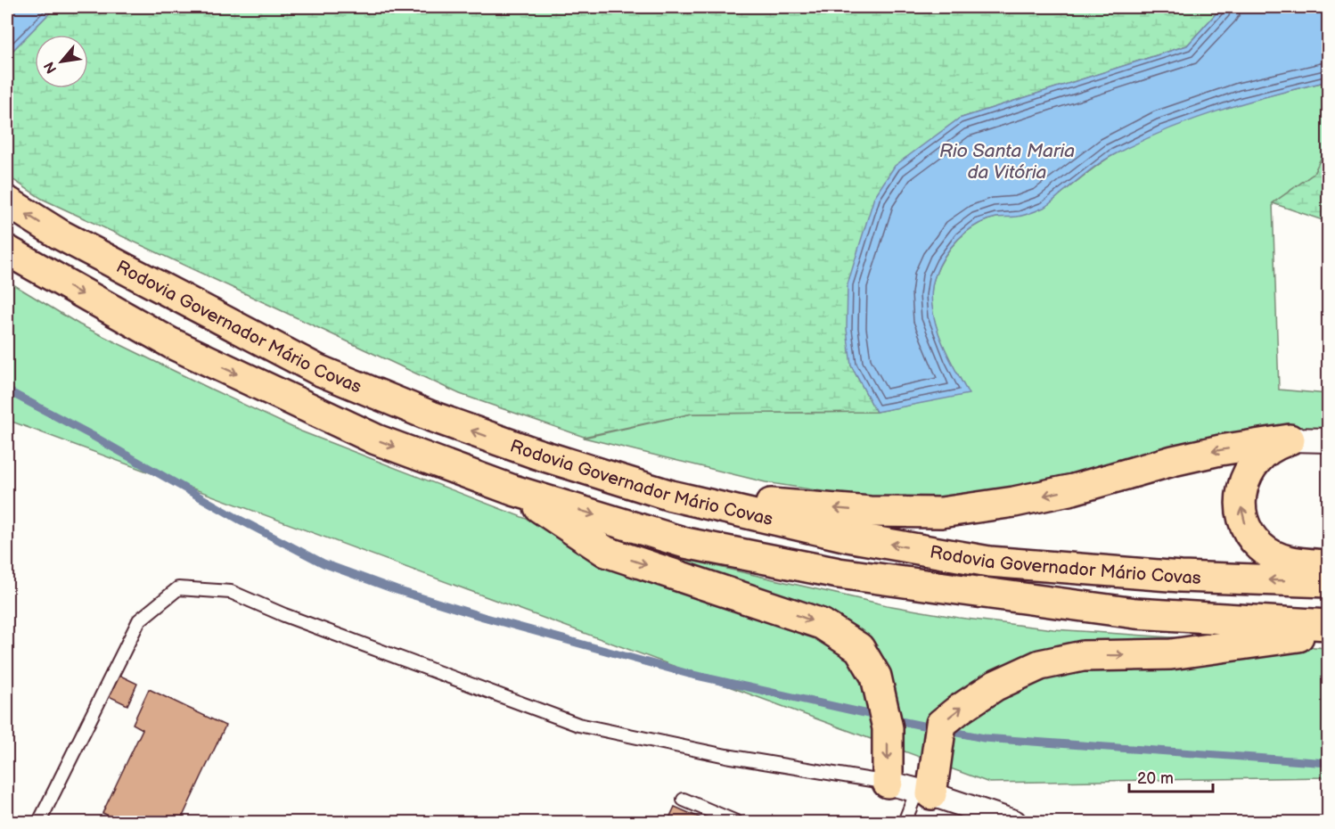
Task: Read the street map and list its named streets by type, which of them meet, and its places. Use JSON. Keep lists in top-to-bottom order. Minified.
{"streets":{"highway":["Rodovia Governador Mário Covas"]},"water":["Rio Santa Maria da Vitória"],"scale_bar":"20 m","north":"bottom left"}
